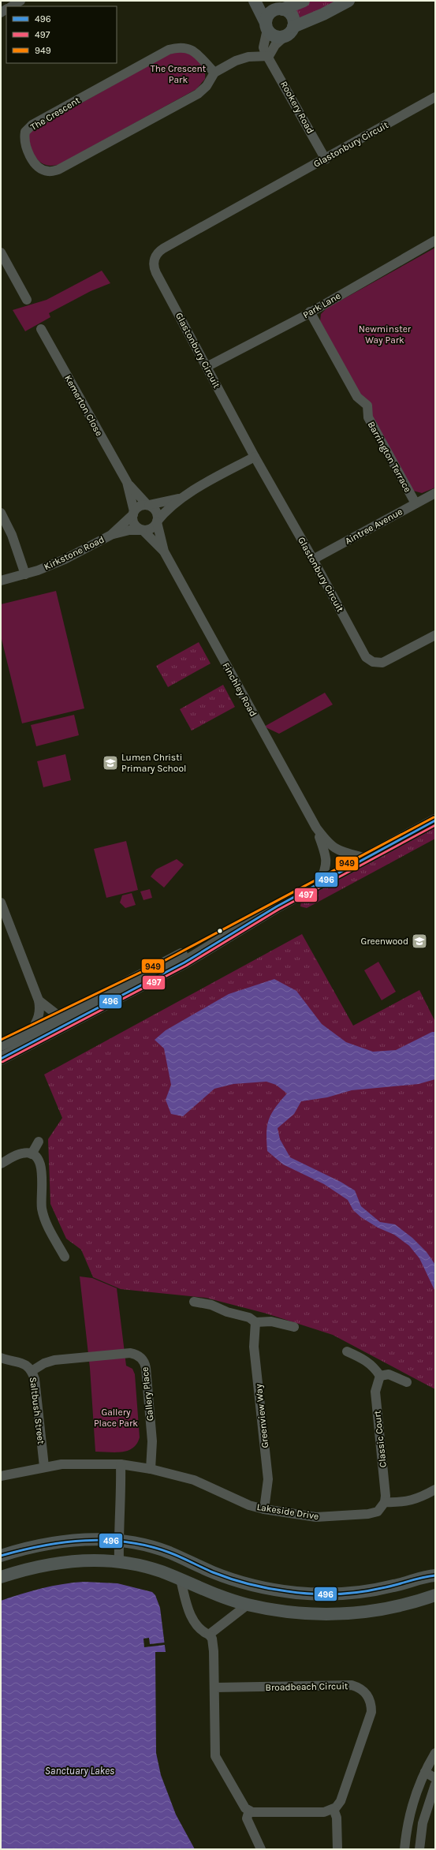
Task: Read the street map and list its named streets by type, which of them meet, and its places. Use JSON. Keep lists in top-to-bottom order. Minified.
{"streets":{"street":["Rookery Road","The Crescent","Glastonbury Circuit","Park Lane","Kemerton Close","Barrington Terrace","Aintree Avenue","Kirkstone Road","Finchley Road","Gallery Place","Saltbush Street","Greenview Way","Classic Court","Lakeside Drive","Broadbeach Circuit"]},"crossings":[["Rookery Road","Glastonbury Circuit"],["Glastonbury Circuit","Park Lane"],["Glastonbury Circuit","Aintree Avenue"],["Park Lane","Barrington Terrace"],["Kemerton Close","Kirkstone Road"],["Kemerton Close","Finchley Road"],["Barrington Terrace","Aintree Avenue"],["Kirkstone Road","Finchley Road"],["Gallery Place","Saltbush Street"],["Gallery Place","Lakeside Drive"],["Saltbush Street","Lakeside Drive"],["Greenview Way","Lakeside Drive"],["Classic Court","Lakeside Drive"]],"water":["Sanctuary Lakes"],"parks":["The Crescent Park","Newminster Way Park","Gallery Place Park"],"places":{"school or university":["Lumen Christi Primary School","Greenwood"]},"lines":["transit line 949","transit line 496","transit line 497"],"legend":["496","497","949"]}
